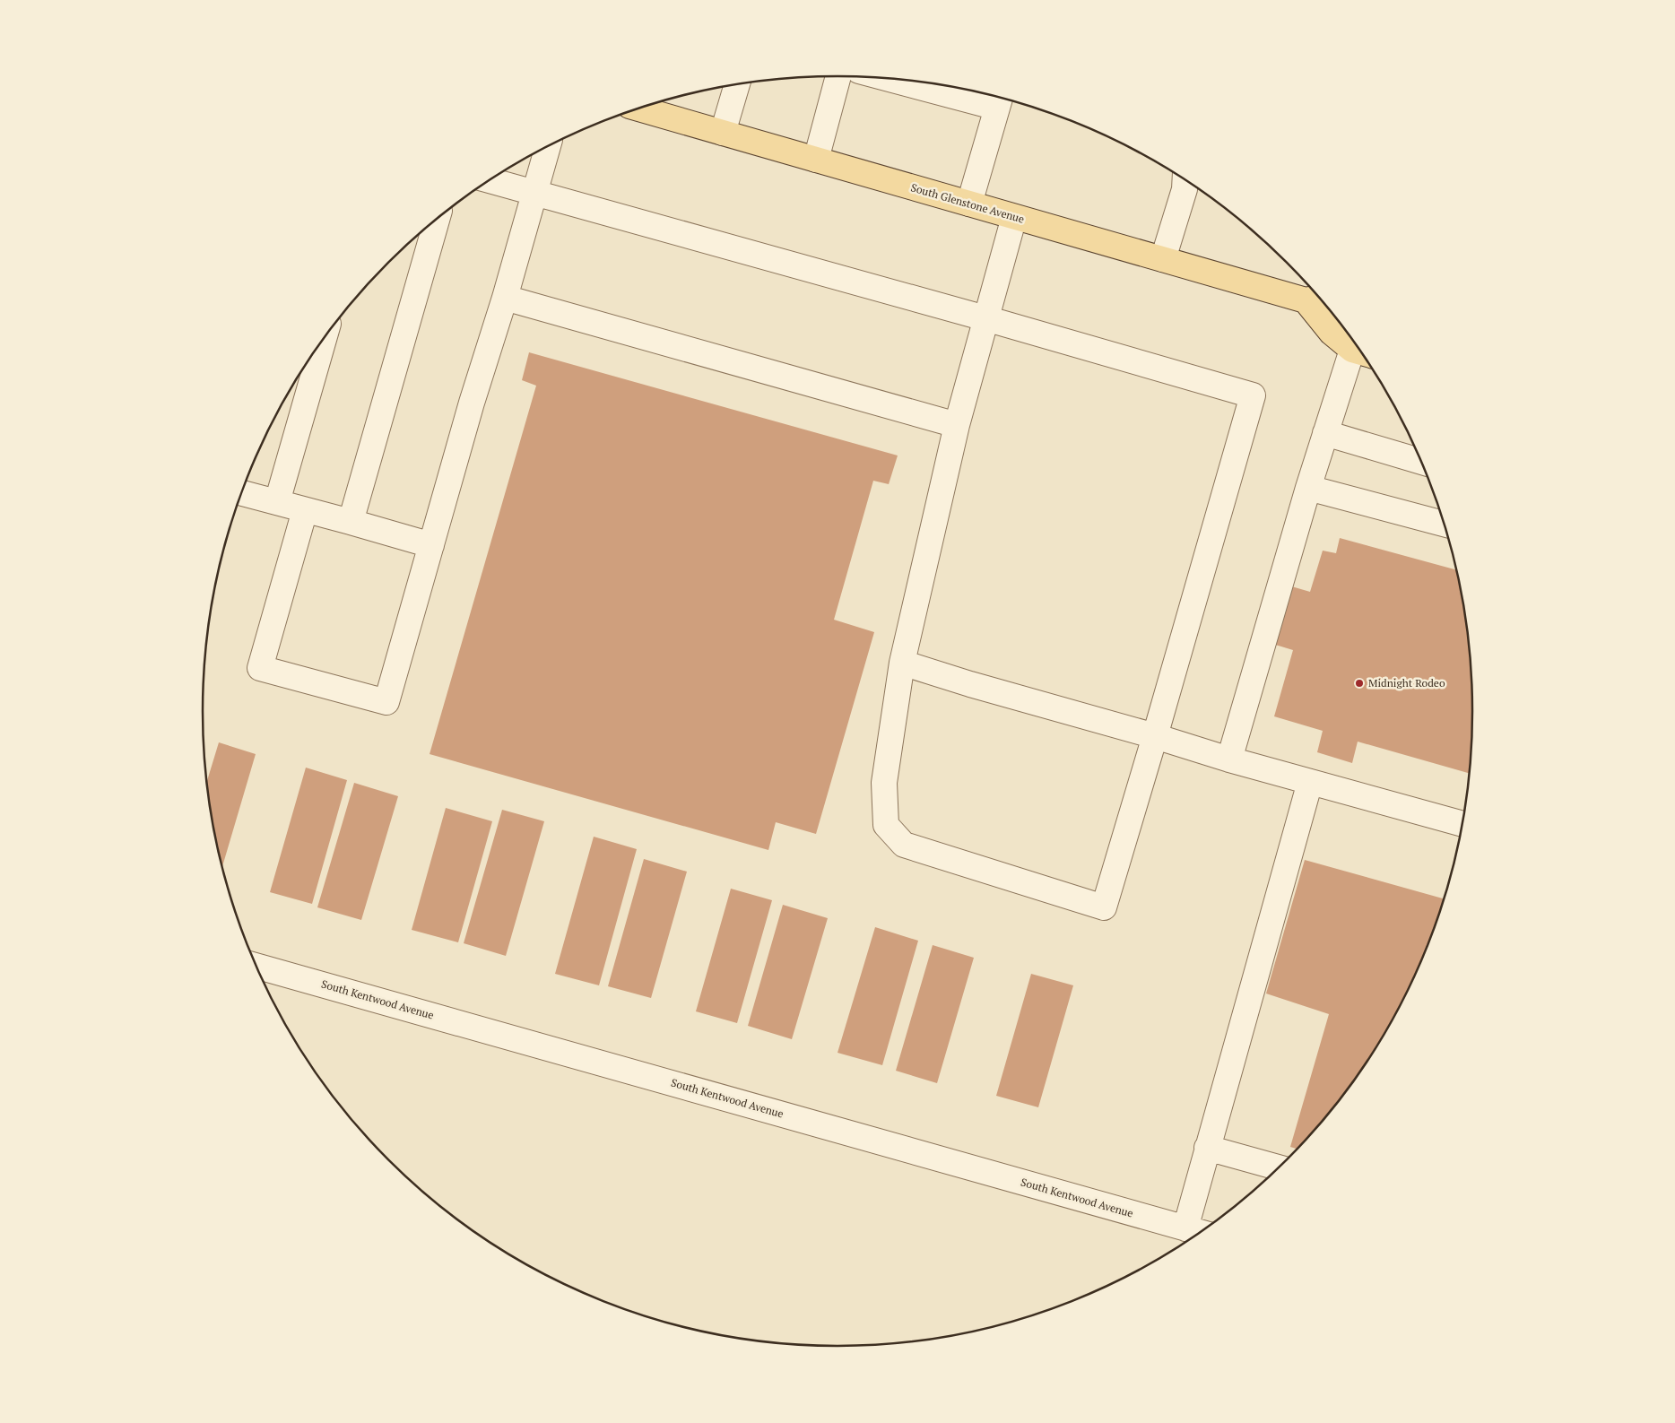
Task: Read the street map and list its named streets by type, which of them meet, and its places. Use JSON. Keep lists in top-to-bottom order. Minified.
{"streets":{"main road":["South Glenstone Avenue"],"street":["South Kentwood Avenue"]},"places":["Midnight Rodeo"]}
